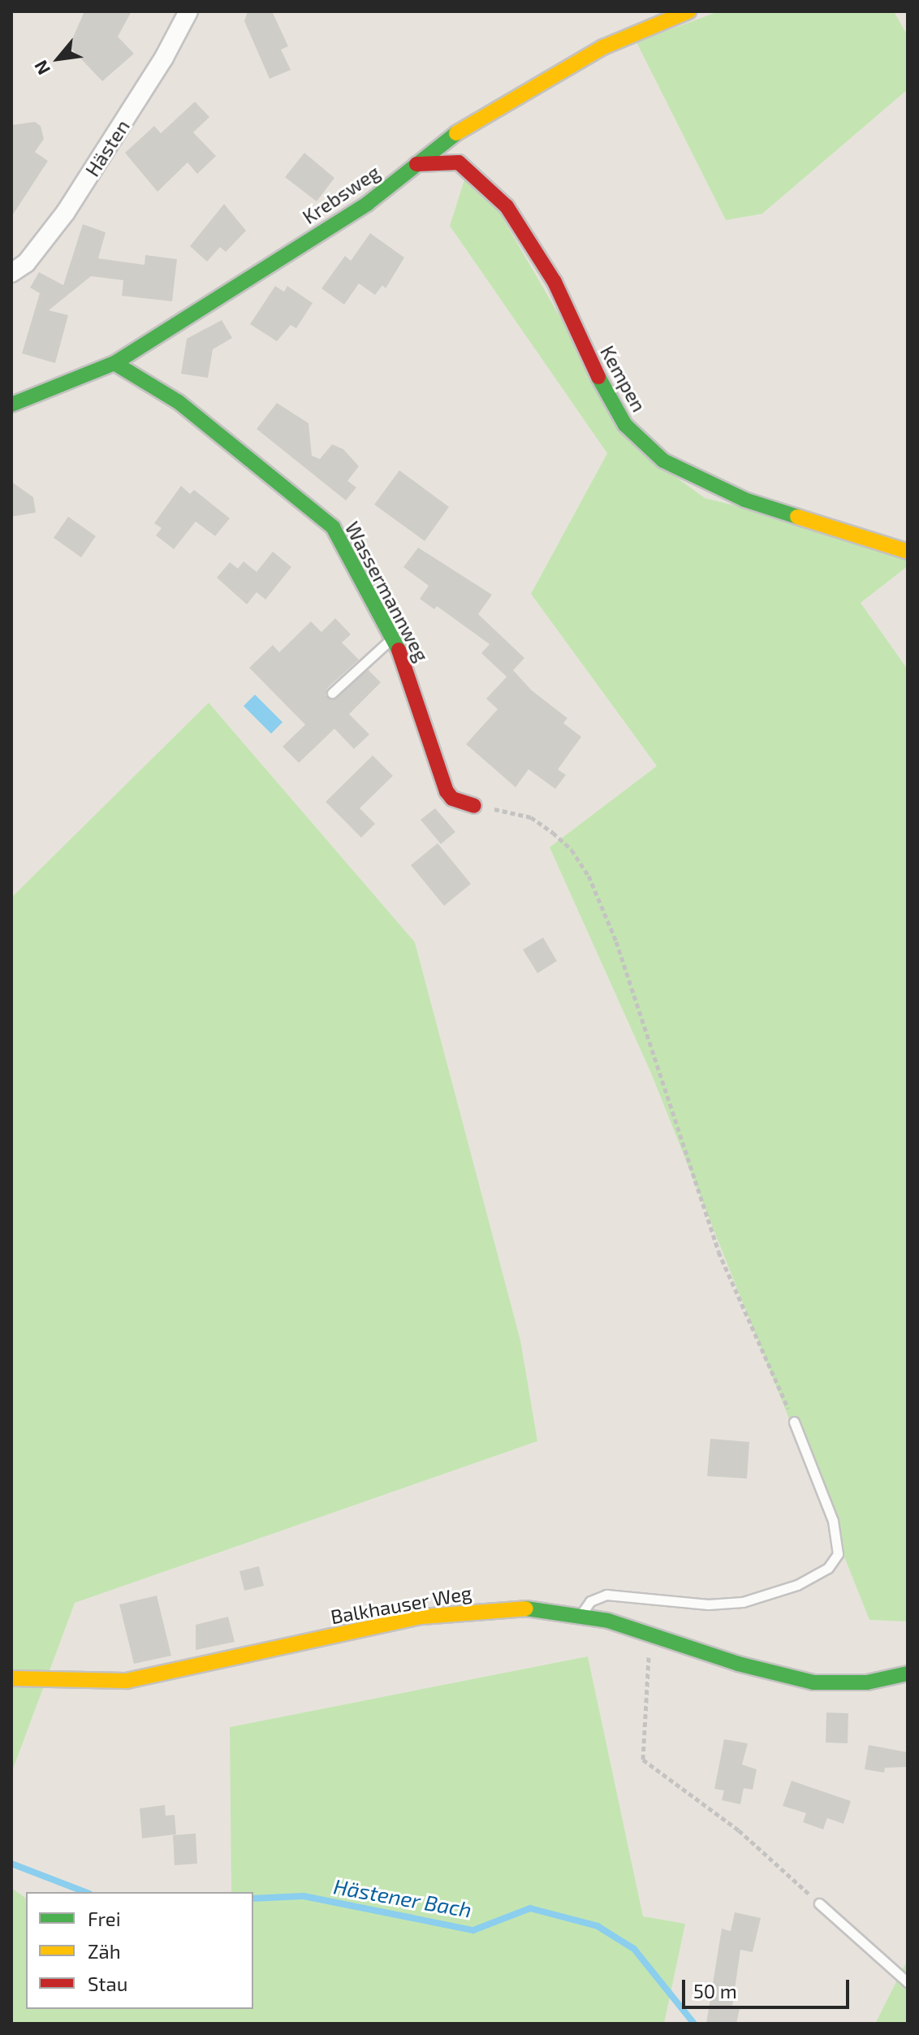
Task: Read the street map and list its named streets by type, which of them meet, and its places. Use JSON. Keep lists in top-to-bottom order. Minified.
{"streets":{"street":["Hästen","Krebsweg","Kempen","Wassermannweg","Balkhauser Weg"]},"crossings":[["Krebsweg","Kempen"],["Krebsweg","Wassermannweg"]],"water":["Hästener Bach"],"legend":["Frei","Zäh","Stau"],"scale_bar":"50 m","north":"bottom left"}
